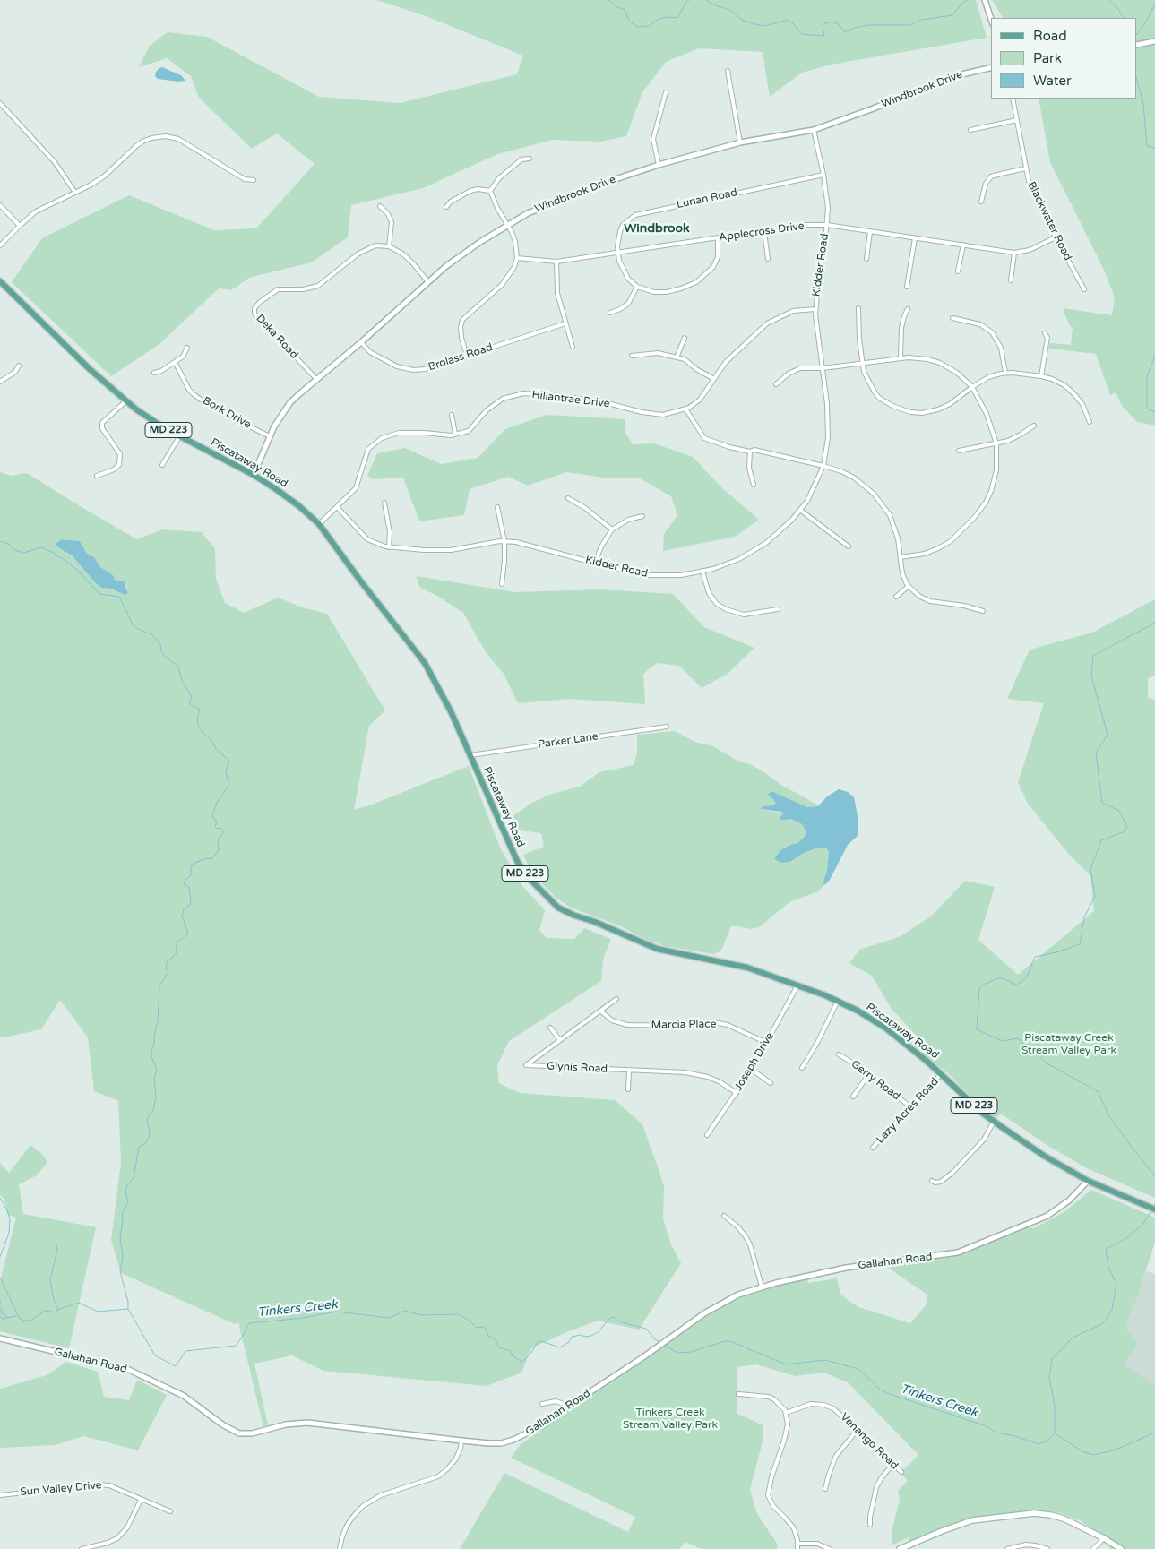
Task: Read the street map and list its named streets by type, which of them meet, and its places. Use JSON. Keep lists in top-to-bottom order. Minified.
{"streets":{"main road":["MD 223","Piscataway Road"],"street":["Windbrook Drive","Lunan Road","Blackwater Road","Applecross Drive","Kidder Road","Deka Road","Brolass Road","Hillantrae Drive","Bork Drive","Parker Lane","Marcia Place","Joseph Drive","Glynis Road","Gerry Road","Lazy Acres Road","Gallahan Road","Venango Road","Sun Valley Drive"]},"crossings":[["Windbrook Drive","Kidder Road"],["Windbrook Drive","Deka Road"],["Windbrook Drive","Brolass Road"],["Windbrook Drive","Bork Drive"],["Windbrook Drive","Piscataway Road"],["Lunan Road","Applecross Drive"],["Lunan Road","Kidder Road"],["Blackwater Road","Applecross Drive"],["Applecross Drive","Kidder Road"],["Kidder Road","Hillantrae Drive"],["Hillantrae Drive","Piscataway Road"],["Piscataway Road","Parker Lane"],["Piscataway Road","Joseph Drive"],["Piscataway Road","Lazy Acres Road"],["Piscataway Road","Gallahan Road"],["Marcia Place","Joseph Drive"],["Marcia Place","Glynis Road"],["Joseph Drive","Glynis Road"],["Gerry Road","Lazy Acres Road"]],"districts":["Windbrook"],"water":["Tinkers Creek"],"parks":["Piscataway Creek Stream Valley Park","Tinkers Creek Stream Valley Park"],"legend":["Road","Park","Water"]}
